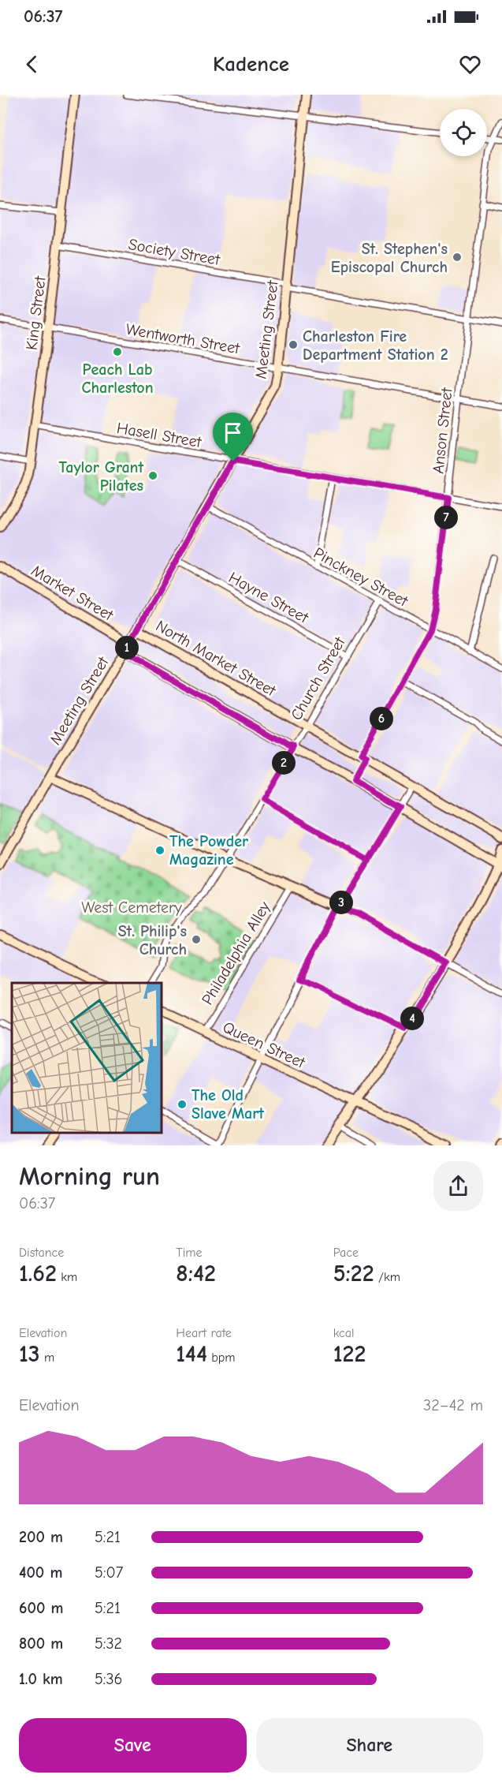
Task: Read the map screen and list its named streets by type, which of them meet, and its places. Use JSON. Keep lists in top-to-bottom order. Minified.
{"streets":{"street":["Society Street","King Street","Meeting Street","Wentworth Street","Anson Street","Hasell Street","Pinckney Street","Market Street","Hayne Street","North Market Street","Church Street","Philadelphia Alley","Queen Street"]},"crossings":[["Society Street","King Street"],["Society Street","Meeting Street"],["Society Street","Anson Street"],["King Street","Wentworth Street"],["King Street","Hasell Street"],["Meeting Street","Wentworth Street"],["Meeting Street","Hasell Street"],["Meeting Street","Pinckney Street"],["Meeting Street","Market Street"],["Meeting Street","Hayne Street"],["Meeting Street","North Market Street"],["Wentworth Street","Anson Street"],["Anson Street","Hasell Street"],["Anson Street","Pinckney Street"],["Anson Street","Market Street"],["Anson Street","North Market Street"],["Pinckney Street","Church Street"],["Market Street","Church Street"],["Hayne Street","Church Street"],["North Market Street","Church Street"],["Philadelphia Alley","Queen Street"]],"parks":["West Cemetery"],"places":["St. Stephen's Episcopal Church","Charleston Fire Department Station 2","Peach Lab Charleston","Taylor Grant Pilates","The Powder Magazine","St. Philip's Church","The Old Slave Mart"],"page":{"status":"06:37","header":"Kadence","pins":["7","1","6","2","3","4"],"heading":["Morning run","06:37"],"stats":[["Distance","1.62 km"],["Time","8:42"],["Pace","5:22 /km"],["Elevation","13 m"],["Heart rate","144 bpm"],["kcal","122"]],"chart":["Elevation","32–42 m"],"list":[{"name":"200 m","note":"5:21"},{"name":"400 m","note":"5:07"},{"name":"600 m","note":"5:21"},{"name":"800 m","note":"5:32"},{"name":"1.0 km","note":"5:36"}],"buttons":["Save","Share"]}}
